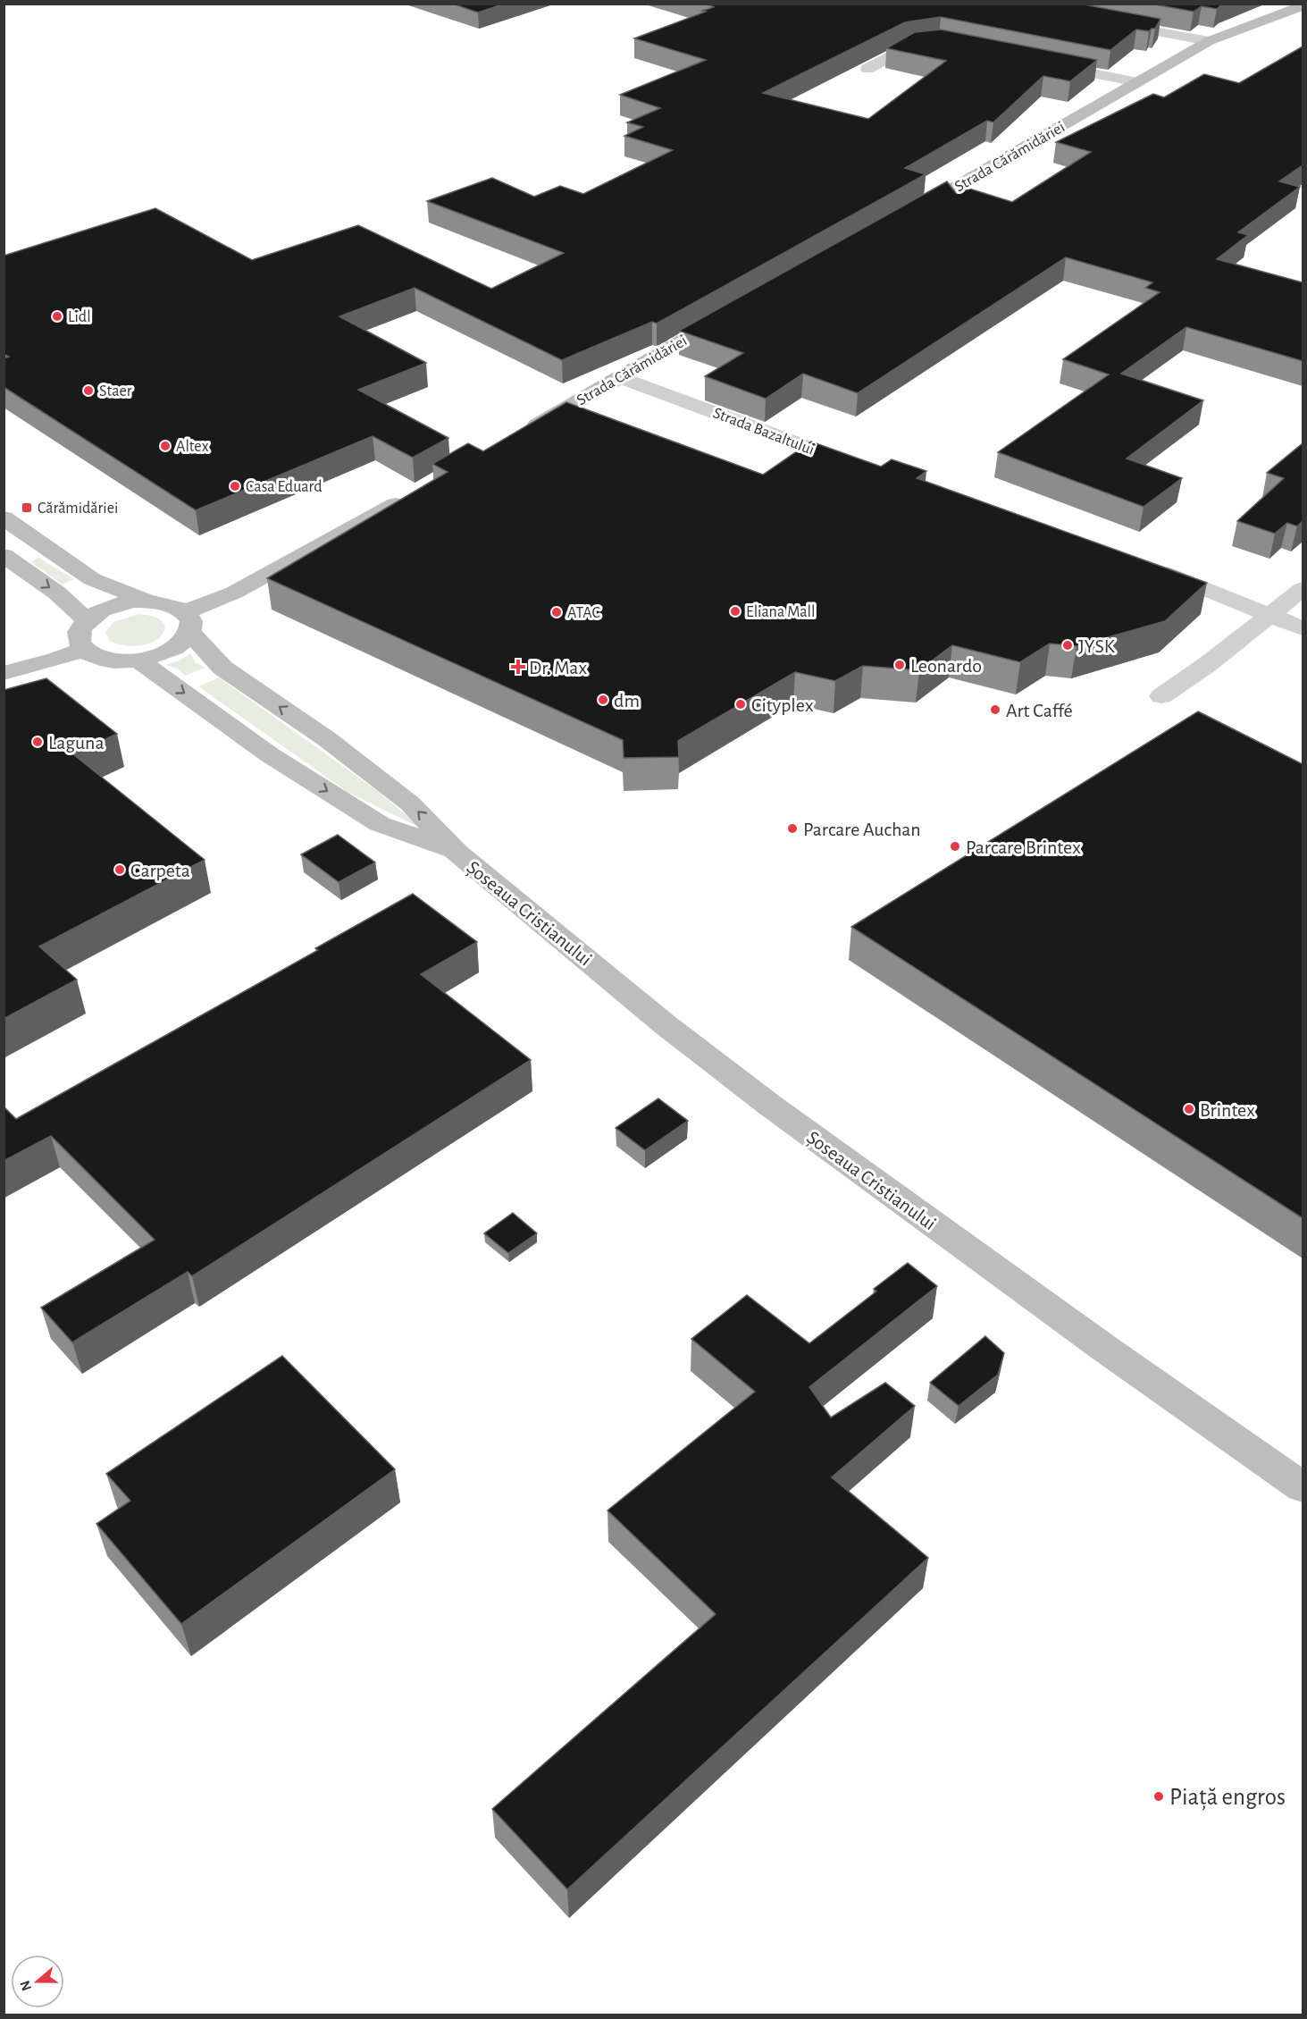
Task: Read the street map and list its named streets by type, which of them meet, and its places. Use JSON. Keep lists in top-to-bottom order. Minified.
{"streets":{"street":["Strada Cărămidăriei","Strada Bazaltului","Șoseaua Cristianului"]},"crossings":[["Strada Cărămidăriei","Strada Bazaltului"]],"places":{"other":["Lidl","Staer","Altex","Casa Eduard","Eliana Mall","ATAC","JYSK","Leonardo","dm","Cityplex","Art Caffé","Laguna","Parcare Auchan","Parcare Brintex","Carpeta","Brintex","Piață engros"],"transit":["Cărămidăriei"],"health":["Dr. Max"]},"north":"left"}
